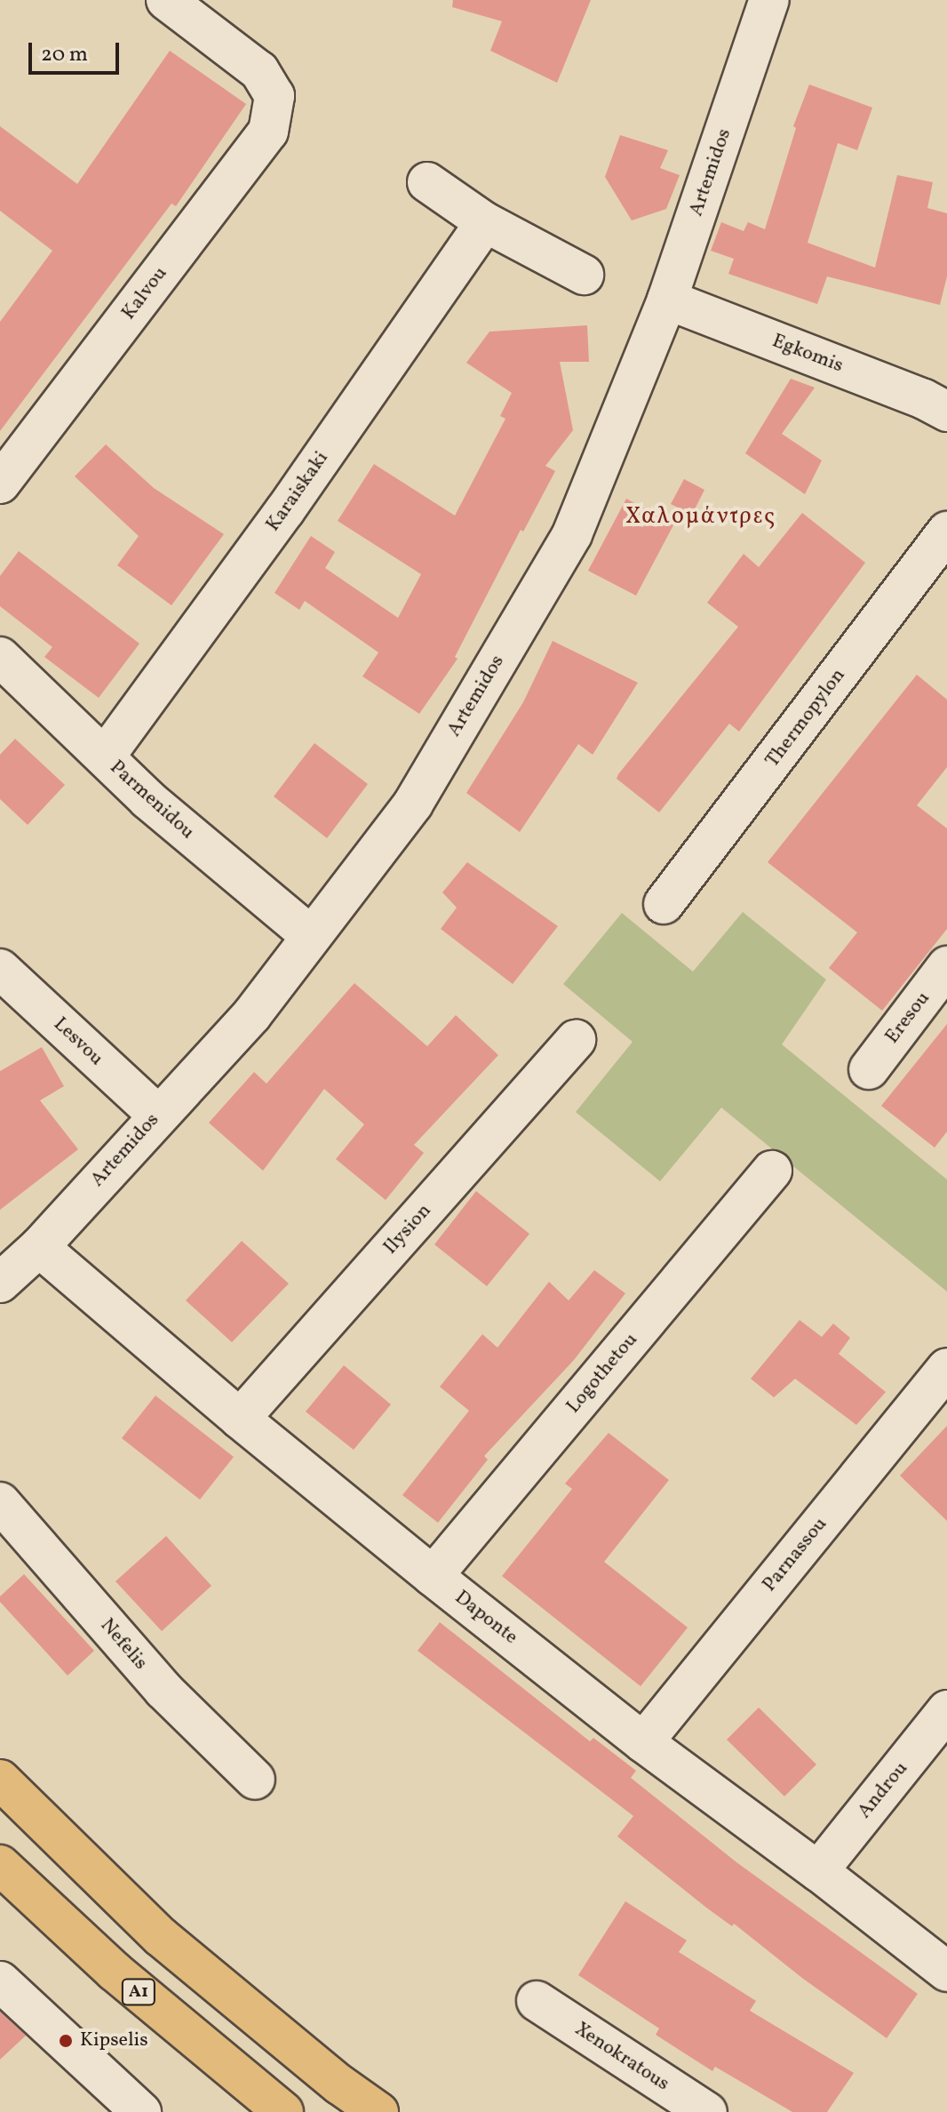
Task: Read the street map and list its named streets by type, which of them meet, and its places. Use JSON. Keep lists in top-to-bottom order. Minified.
{"streets":{"highway":["A1"],"street":["Artemidos","Kalvou","Egkomis","Karaiskaki","Thermopylon","Parmenidou","Eresou","Lesvou","Ilysion","Logothetou","Parnassou","Daponte","Nefelis","Androu","Xenokratous"]},"crossings":[["Artemidos","Egkomis"],["Artemidos","Parmenidou"],["Artemidos","Lesvou"],["Artemidos","Daponte"],["Karaiskaki","Parmenidou"],["Ilysion","Daponte"],["Logothetou","Daponte"],["Parnassou","Daponte"],["Daponte","Androu"]],"districts":["Χαλομάντρες"],"places":["Kipselis"],"scale_bar":"20 m"}
